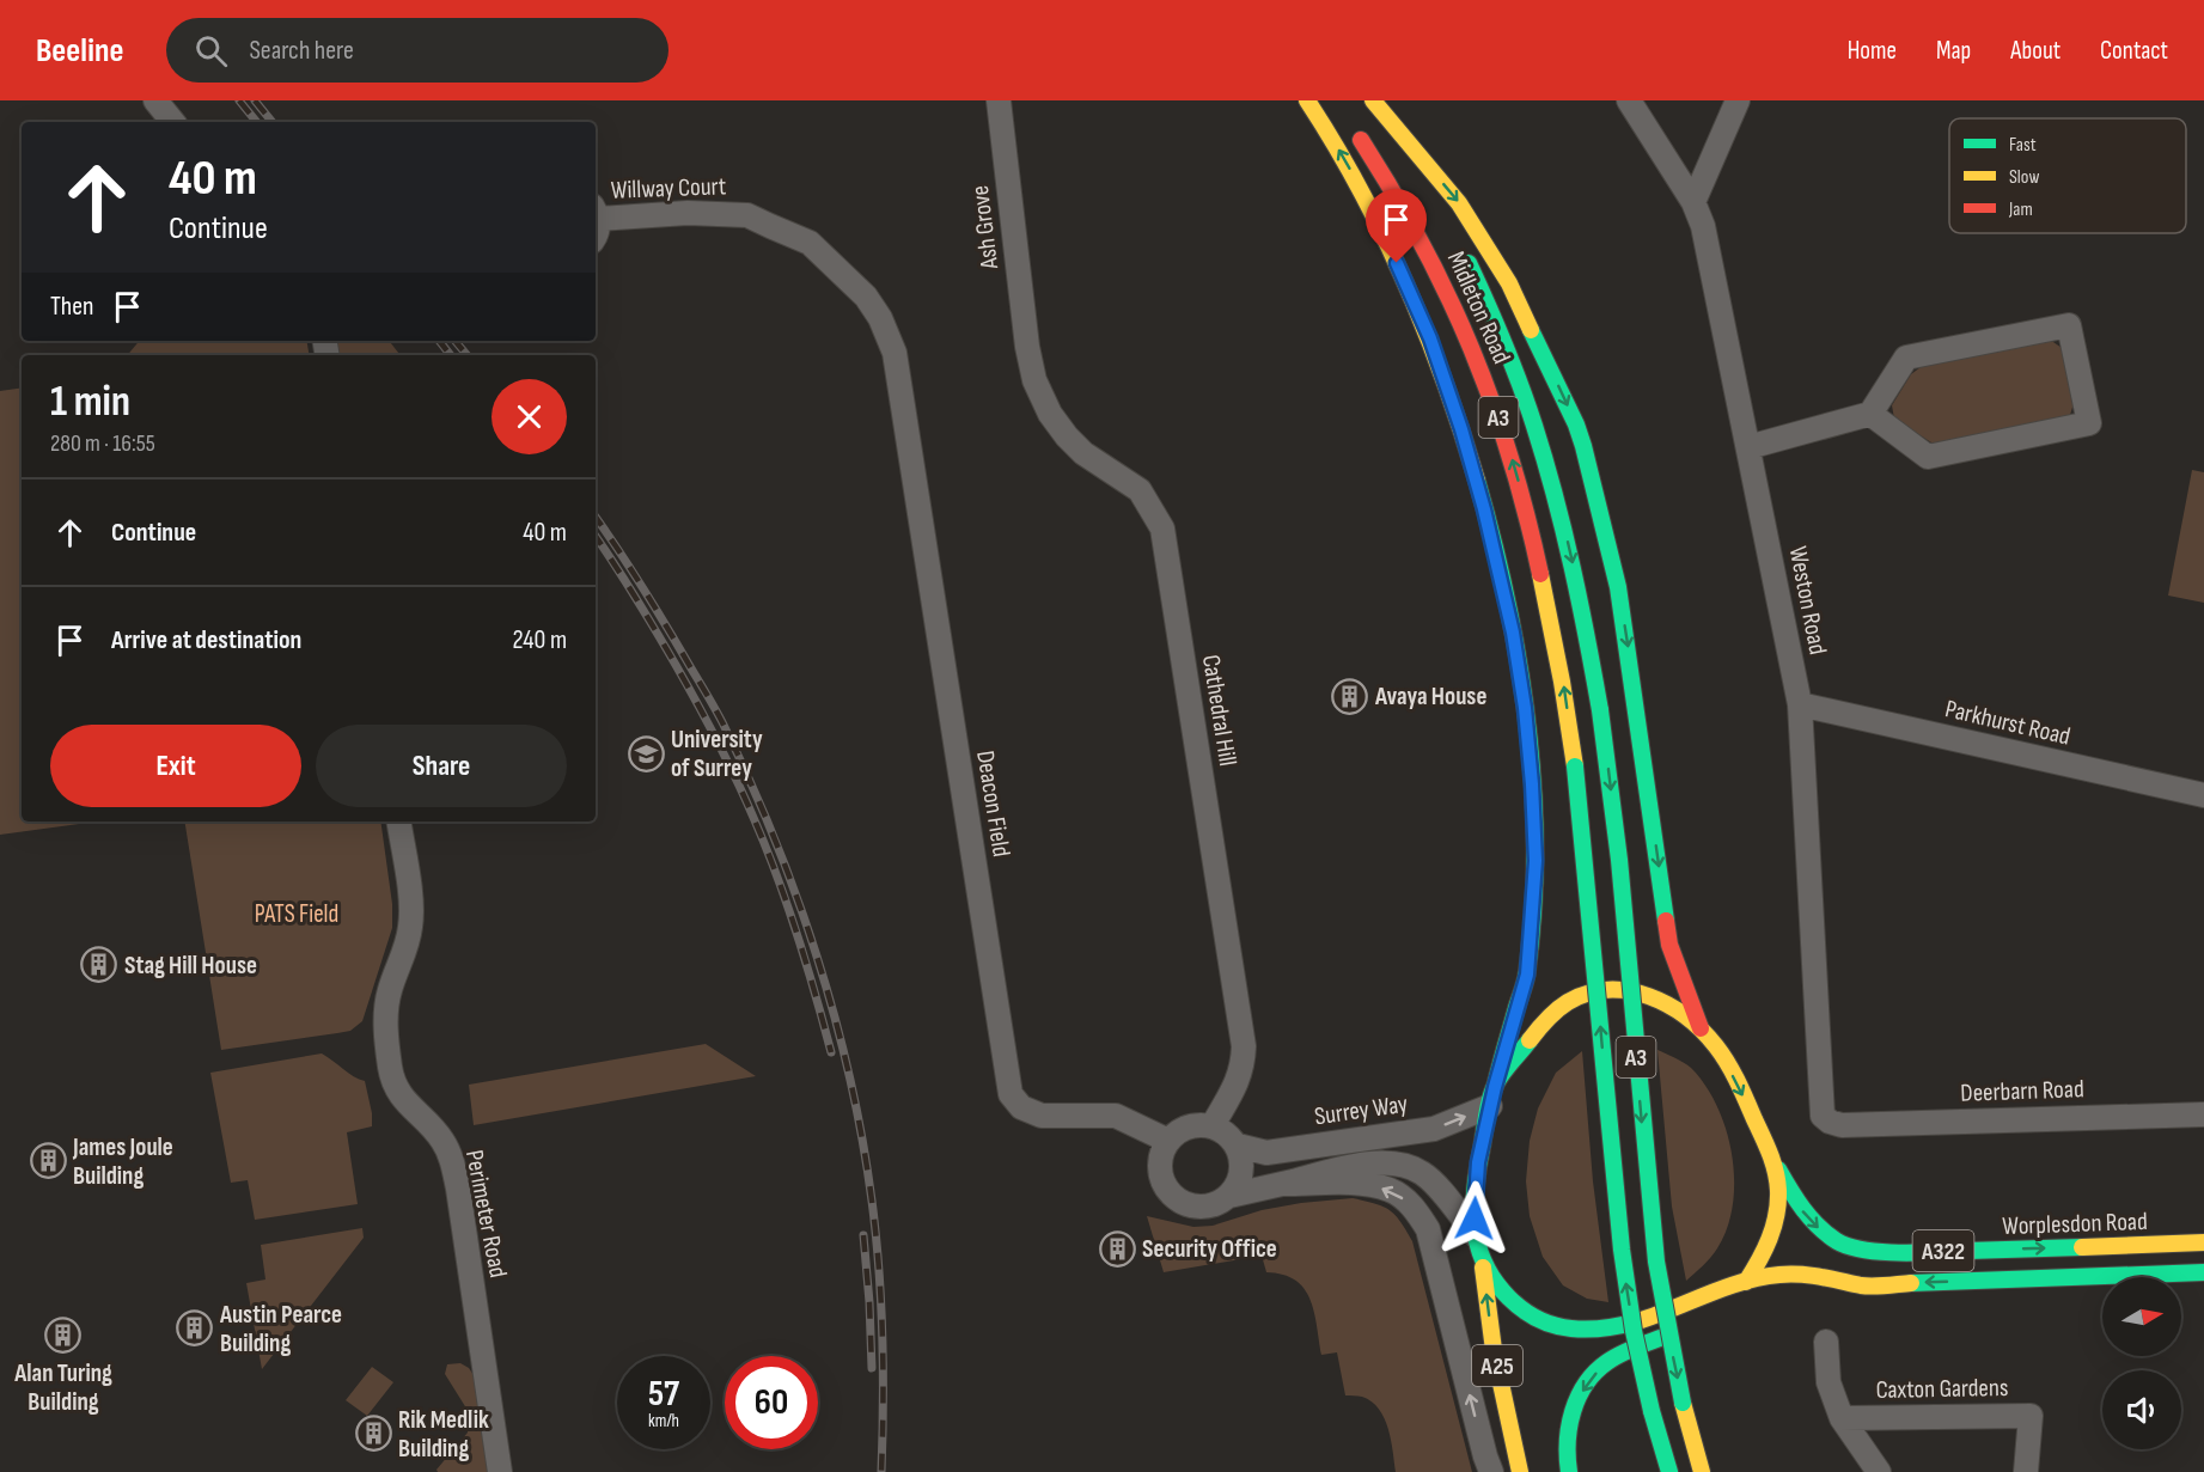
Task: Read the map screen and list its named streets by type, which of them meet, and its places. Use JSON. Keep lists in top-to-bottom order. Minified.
{"streets":{"main road":["Midleton Road","A3","Worplesdon Road","A322","A25"],"street":["Willway Court","Ash Grove","Weston Road","Cathedral Hill","Parkhurst Road","Deacon Field","Deerbarn Road","Surrey Way","Perimeter Road","Caxton Gardens"]},"crossings":[["Willway Court","Deacon Field"],["Ash Grove","Cathedral Hill"],["Weston Road","Parkhurst Road"],["Weston Road","Deerbarn Road"],["Cathedral Hill","Deacon Field"],["Cathedral Hill","Surrey Way"],["Deacon Field","Surrey Way"]],"one_way":["Surrey Way","Worplesdon Road"],"parks":["PATS Field"],"places":{"building":["Avaya House","Stag Hill House","James Joule Building","Security Office","Austin Pearce Building","Alan Turing Building","Rik Medlik Building"],"school or university":["University of Surrey"]},"legend":["Fast","Slow","Jam"],"north":"right","page":{"header":"Beeline","search":"Search here","nav":["Home","Map","About","Contact"],"turn":["40 m","Continue"],"then":"Then","heading":["1 min","280 m · 16:55"],"list":[{"name":"Continue","value":"40 m"},{"name":"Arrive at destination","value":"240 m"}],"buttons":["Exit","Share"],"speed":"57 km/h","limit":"60"}}
